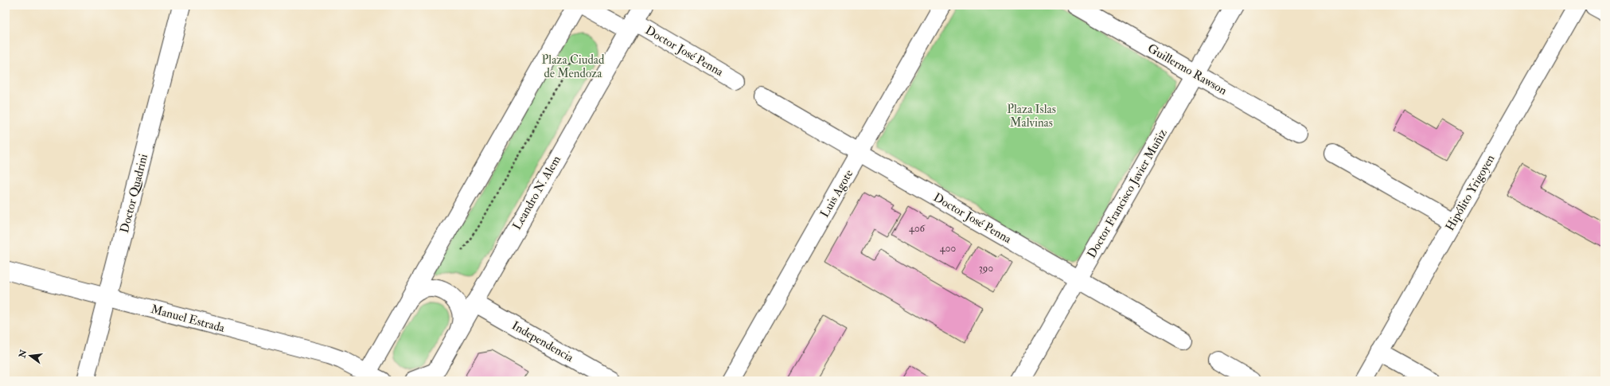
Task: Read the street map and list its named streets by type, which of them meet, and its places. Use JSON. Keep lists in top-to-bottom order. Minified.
{"streets":{"street":["Doctor José Penna","Guillermo Rawson","Leandro N. Alem","Hipólito Yrigoyen","Doctor Quadrini","Luis Agote","Doctor Francisco Javier Muñiz","Manuel Estrada","Independencia"]},"crossings":[["Doctor José Penna","Leandro N. Alem"],["Doctor José Penna","Luis Agote"],["Doctor José Penna","Doctor Francisco Javier Muñiz"],["Guillermo Rawson","Doctor Francisco Javier Muñiz"],["Leandro N. Alem","Independencia"],["Doctor Quadrini","Manuel Estrada"]],"parks":["Plaza Ciudad de Mendoza","Plaza Islas Malvinas"],"house_numbers":["406","400","390"],"north":"left"}
